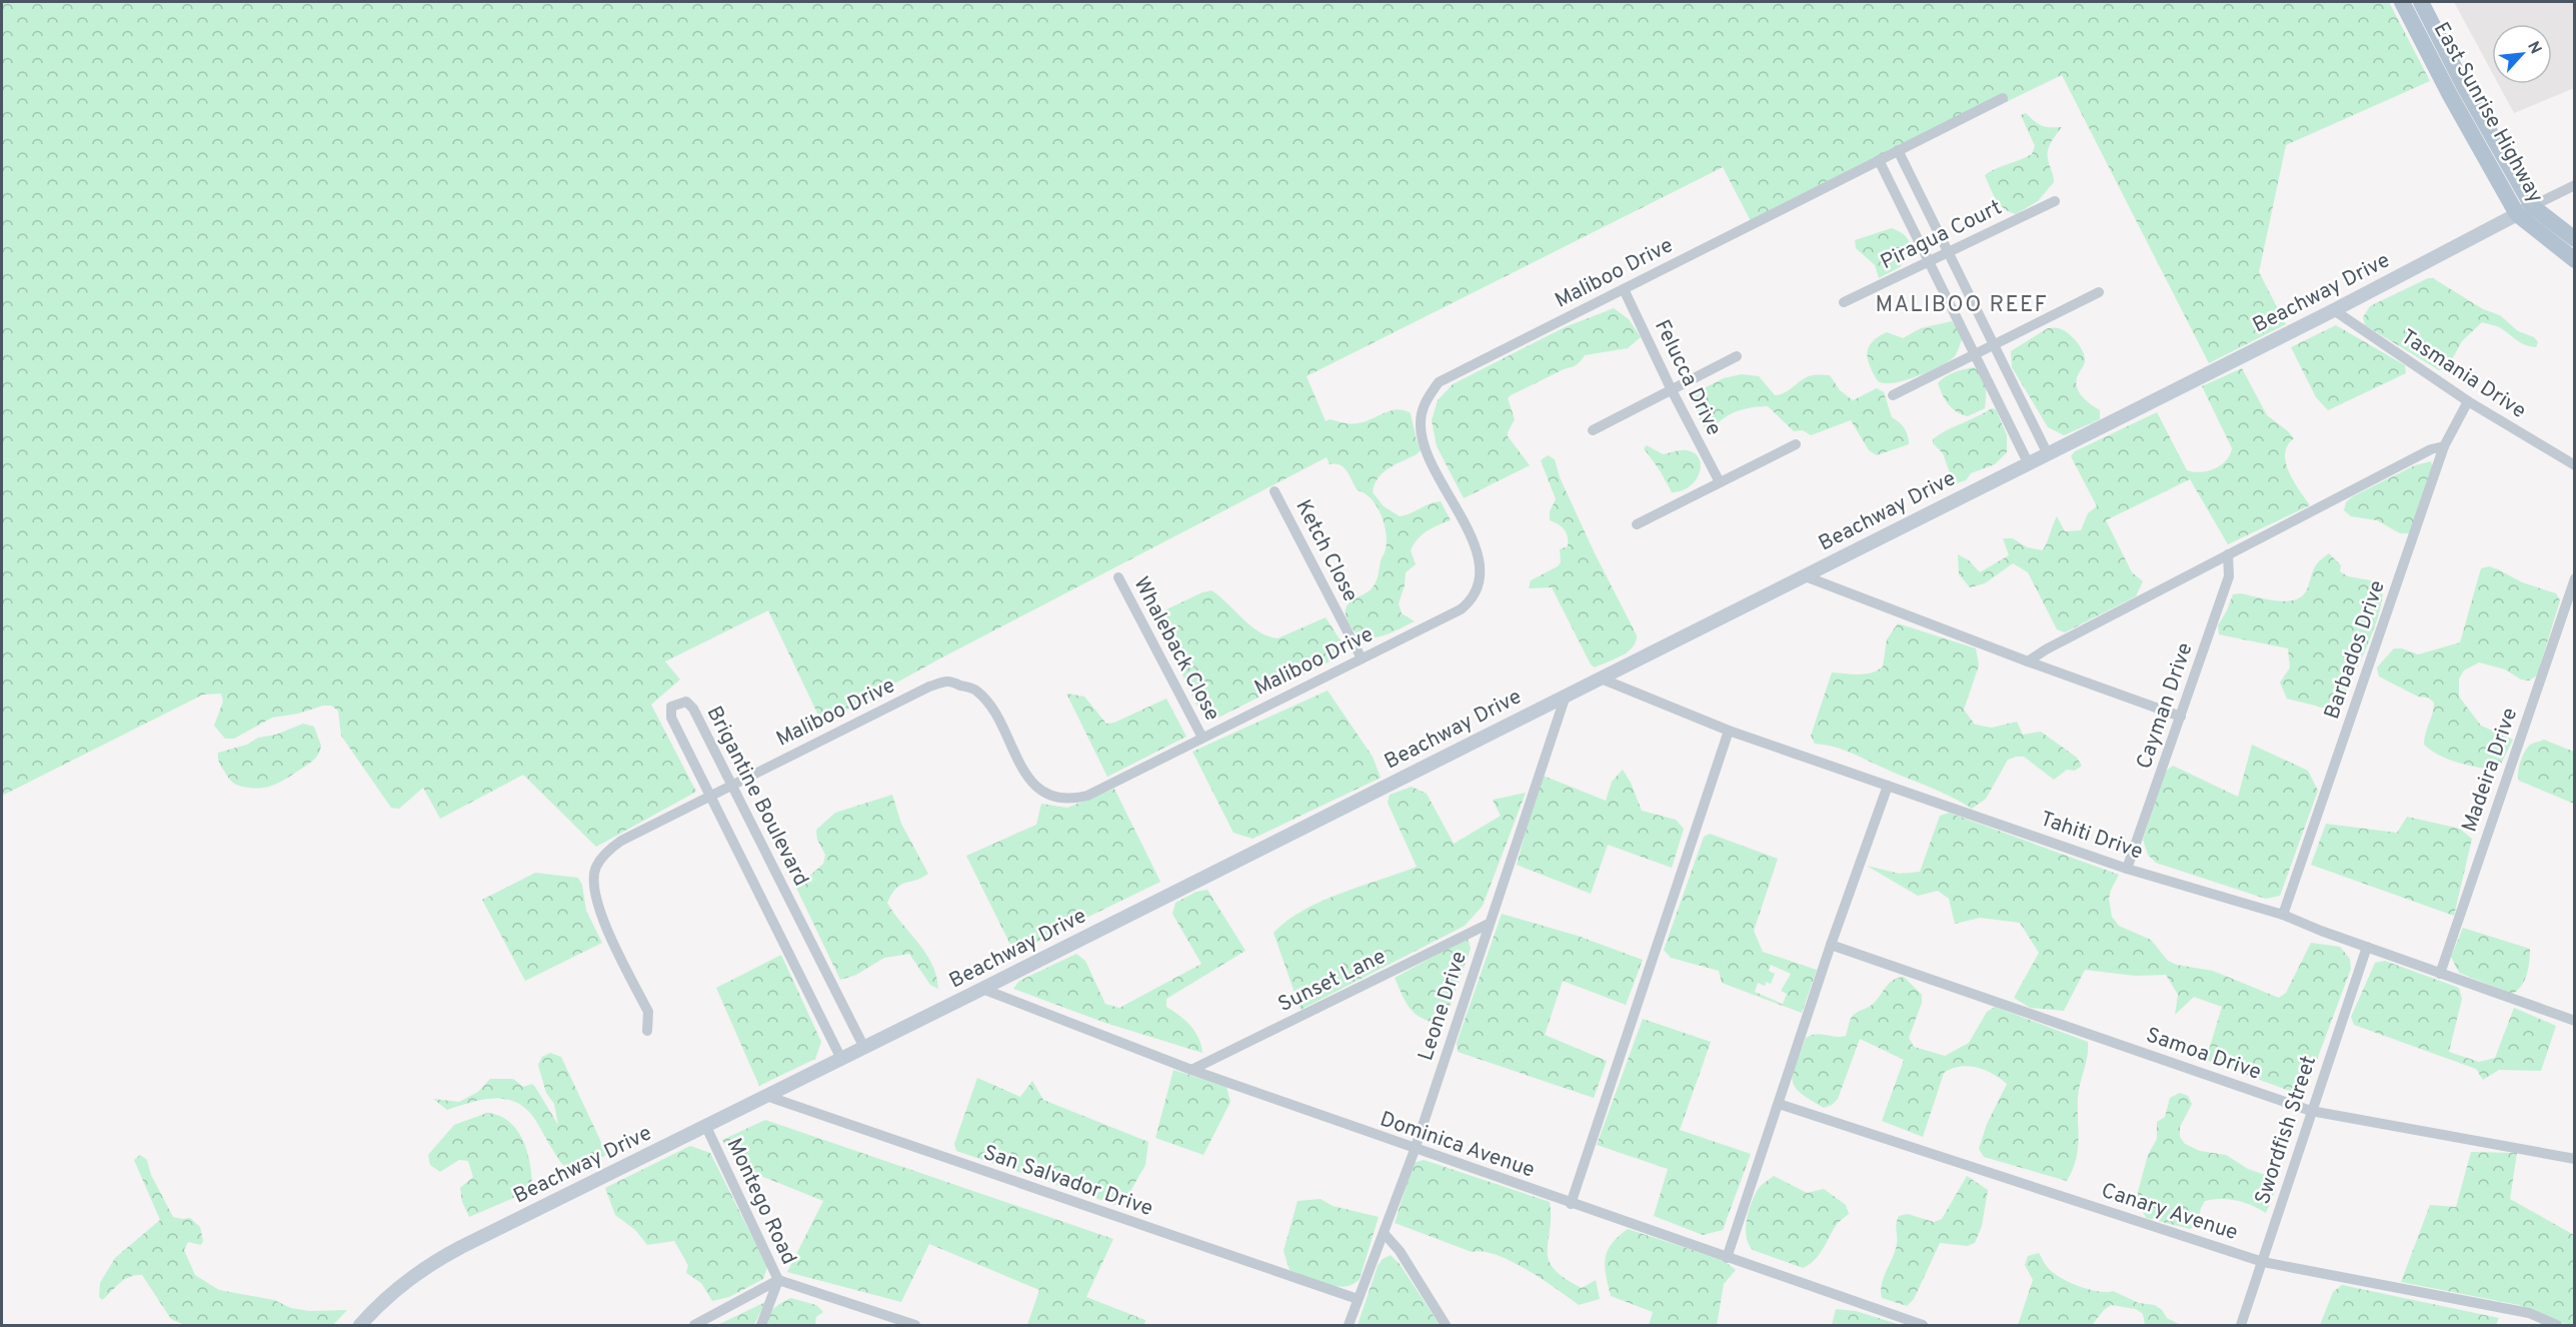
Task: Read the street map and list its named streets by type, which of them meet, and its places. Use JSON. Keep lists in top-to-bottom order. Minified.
{"streets":{"main road":["East Sunrise Highway"],"street":["Piragua Court","Maliboo Drive","Beachway Drive","Tasmania Drive","Felucca Drive","Ketch Close","Whaleback Close","Barbados Drive","Cayman Drive","Madeira Drive","Brigantine Boulevard","Tahiti Drive","Sunset Lane","Leone Drive","Samoa Drive","Swordfish Street","Dominica Avenue","San Salvador Drive","Montego Road","Canary Avenue"]},"crossings":[["East Sunrise Highway","Beachway Drive"],["Maliboo Drive","Felucca Drive"],["Maliboo Drive","Ketch Close"],["Maliboo Drive","Whaleback Close"],["Maliboo Drive","Brigantine Boulevard"],["Beachway Drive","Tasmania Drive"],["Beachway Drive","Brigantine Boulevard"],["Beachway Drive","Tahiti Drive"],["Beachway Drive","Leone Drive"],["Beachway Drive","Dominica Avenue"],["Beachway Drive","San Salvador Drive"],["Beachway Drive","Montego Road"],["Tasmania Drive","Barbados Drive"],["Barbados Drive","Tahiti Drive"],["Cayman Drive","Tahiti Drive"],["Madeira Drive","Tahiti Drive"],["Tahiti Drive","Swordfish Street"],["Sunset Lane","Leone Drive"],["Sunset Lane","Dominica Avenue"],["Leone Drive","Dominica Avenue"],["Leone Drive","San Salvador Drive"],["Samoa Drive","Swordfish Street"],["Swordfish Street","Canary Avenue"]],"districts":["MALIBOO REEF"],"north":"top right"}
